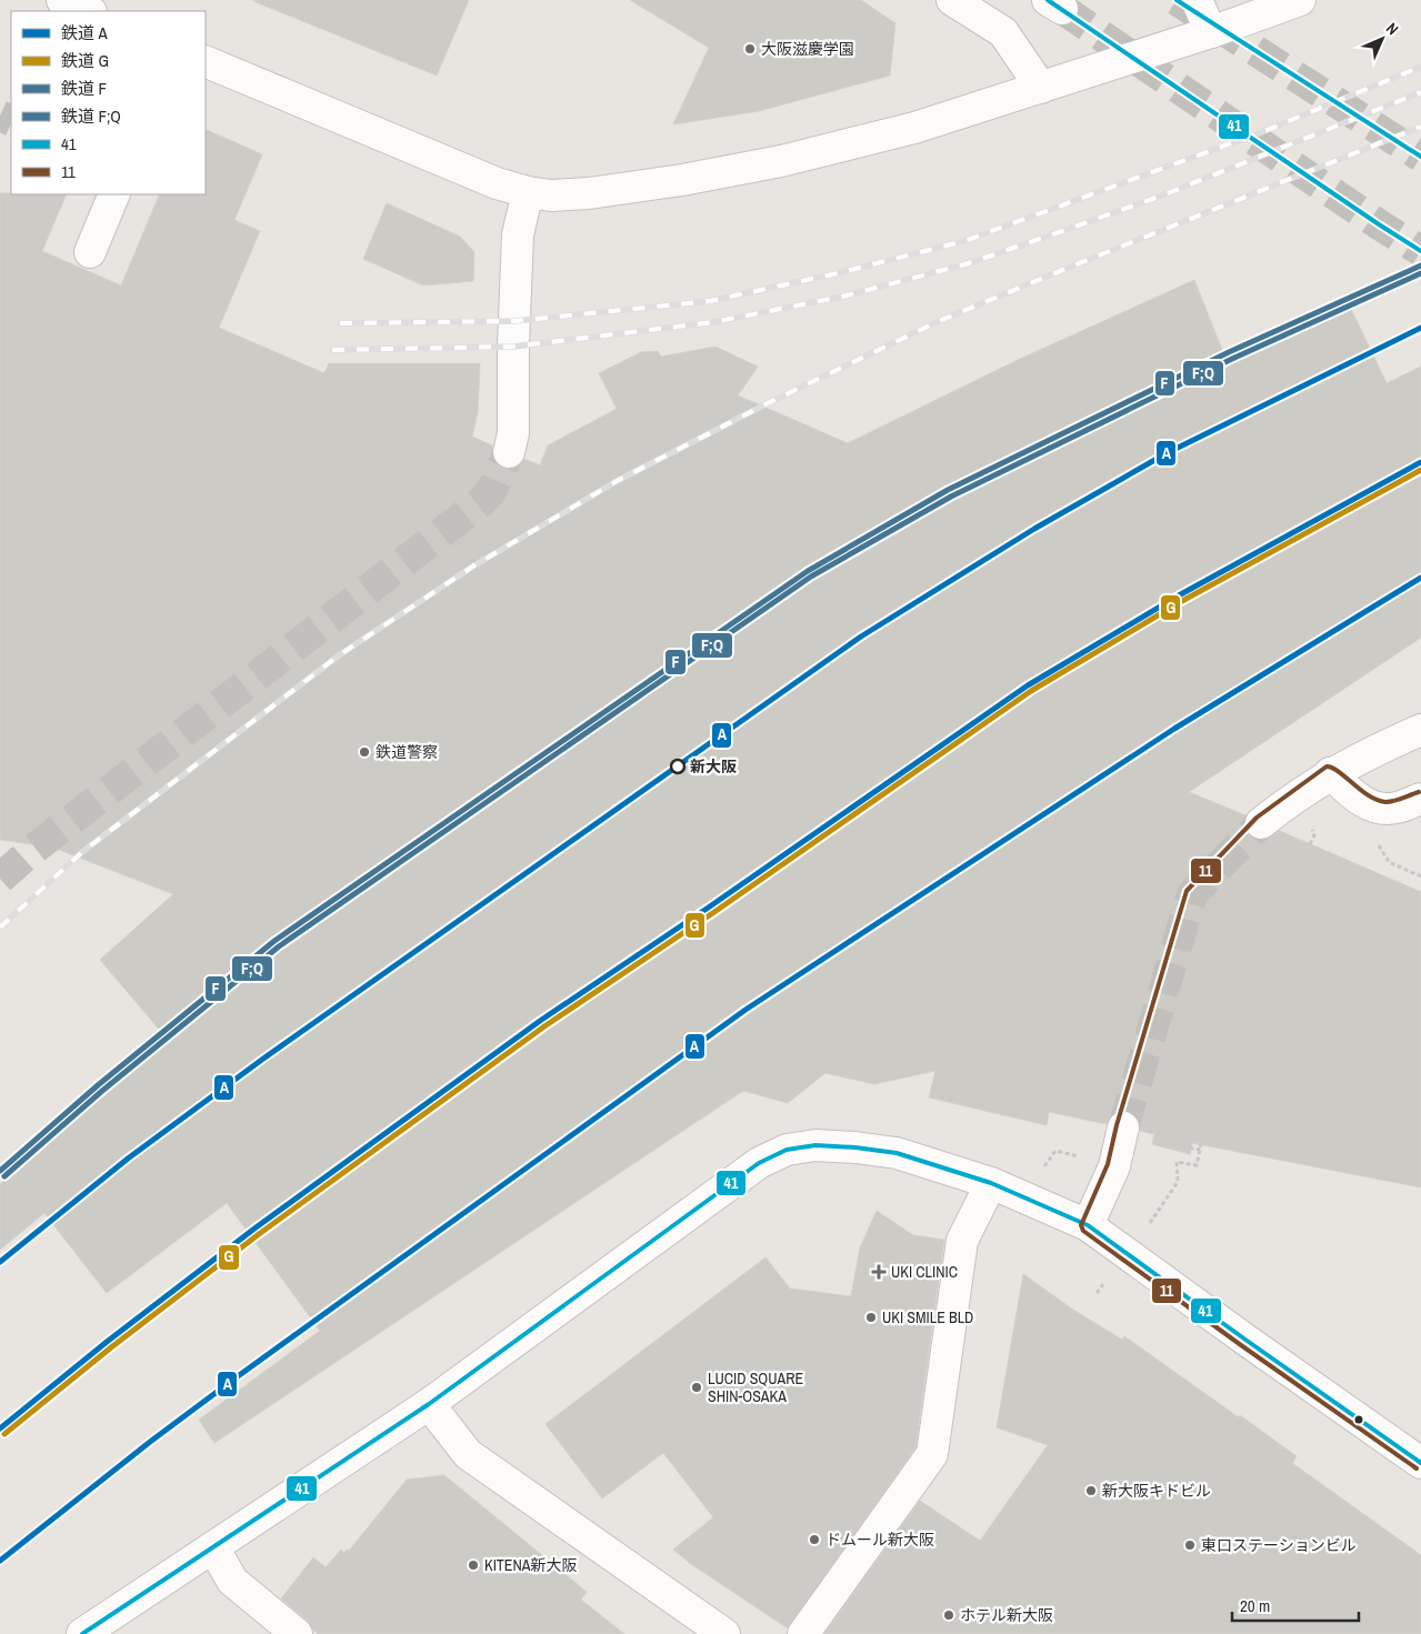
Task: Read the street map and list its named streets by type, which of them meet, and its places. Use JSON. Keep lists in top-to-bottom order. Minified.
{"places":{"other":["大阪滋慶学園","鉄道警察","新大阪","UKI SMILE BLD","LUCID SQUARE SHIN-OSAKA","新大阪キドビル","ドムール新大阪","東口ステーションビル","KITENA新大阪","ホテル新大阪"],"health":["UKI CLINIC"]},"lines":["transit line 41","rail line F","rail line F;Q","rail line A","rail line G","transit line 11"],"legend":["鉄道 A","鉄道 G","鉄道 F","鉄道 F;Q","41","11"],"scale_bar":"20 m","north":"top right"}
